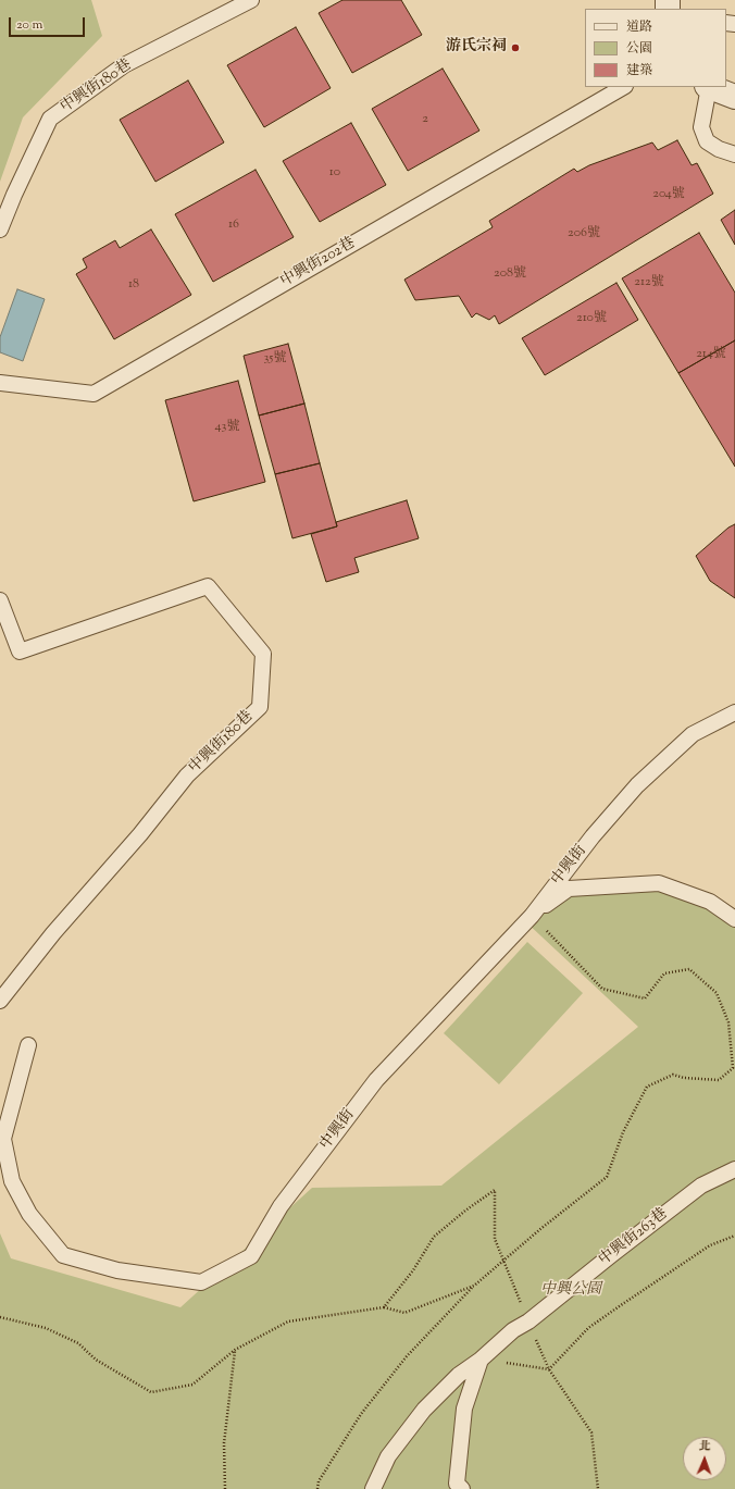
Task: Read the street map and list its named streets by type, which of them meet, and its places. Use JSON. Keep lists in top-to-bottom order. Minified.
{"streets":{"lane":["中興街180巷","中興街202巷","中興街","中興街263巷"]},"parks":["中興公園"],"places":["游氏宗祠"],"house_numbers":["2","10","204號","16","206號","208號","212號","18","210號","214號","35號","43號"],"legend":["道路","公園","建築"],"scale_bar":"20 m","north":"top"}
